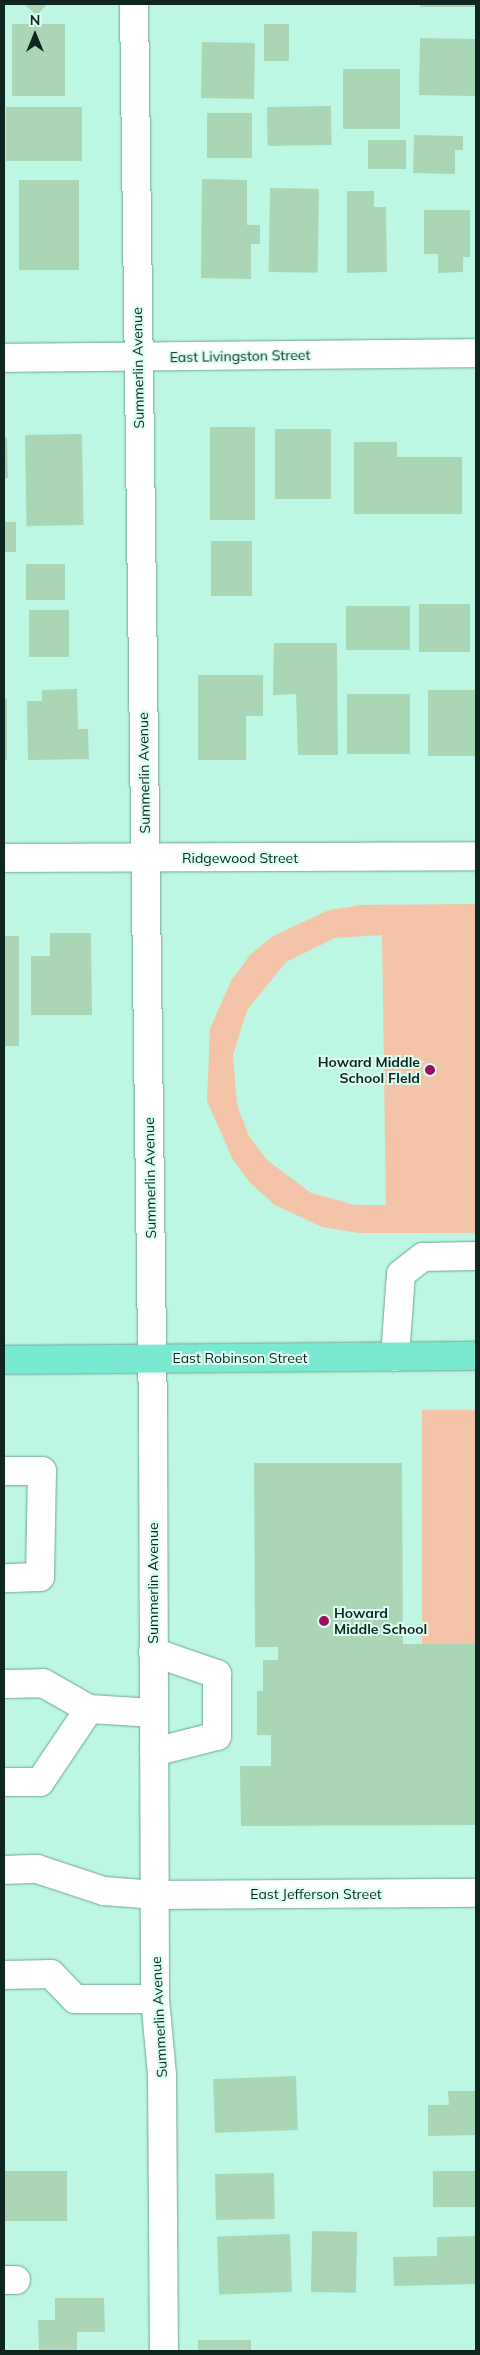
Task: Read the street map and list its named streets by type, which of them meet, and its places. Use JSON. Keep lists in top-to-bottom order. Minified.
{"streets":{"main road":["East Robinson Street"],"street":["East Livingston Street","Summerlin Avenue","Ridgewood Street","East Jefferson Street"]},"crossings":[["East Livingston Street","Summerlin Avenue"],["Summerlin Avenue","Ridgewood Street"],["Summerlin Avenue","East Robinson Street"],["Summerlin Avenue","East Jefferson Street"]],"places":["Howard Middle School FIeld","Howard Middle School"],"north":"top"}
